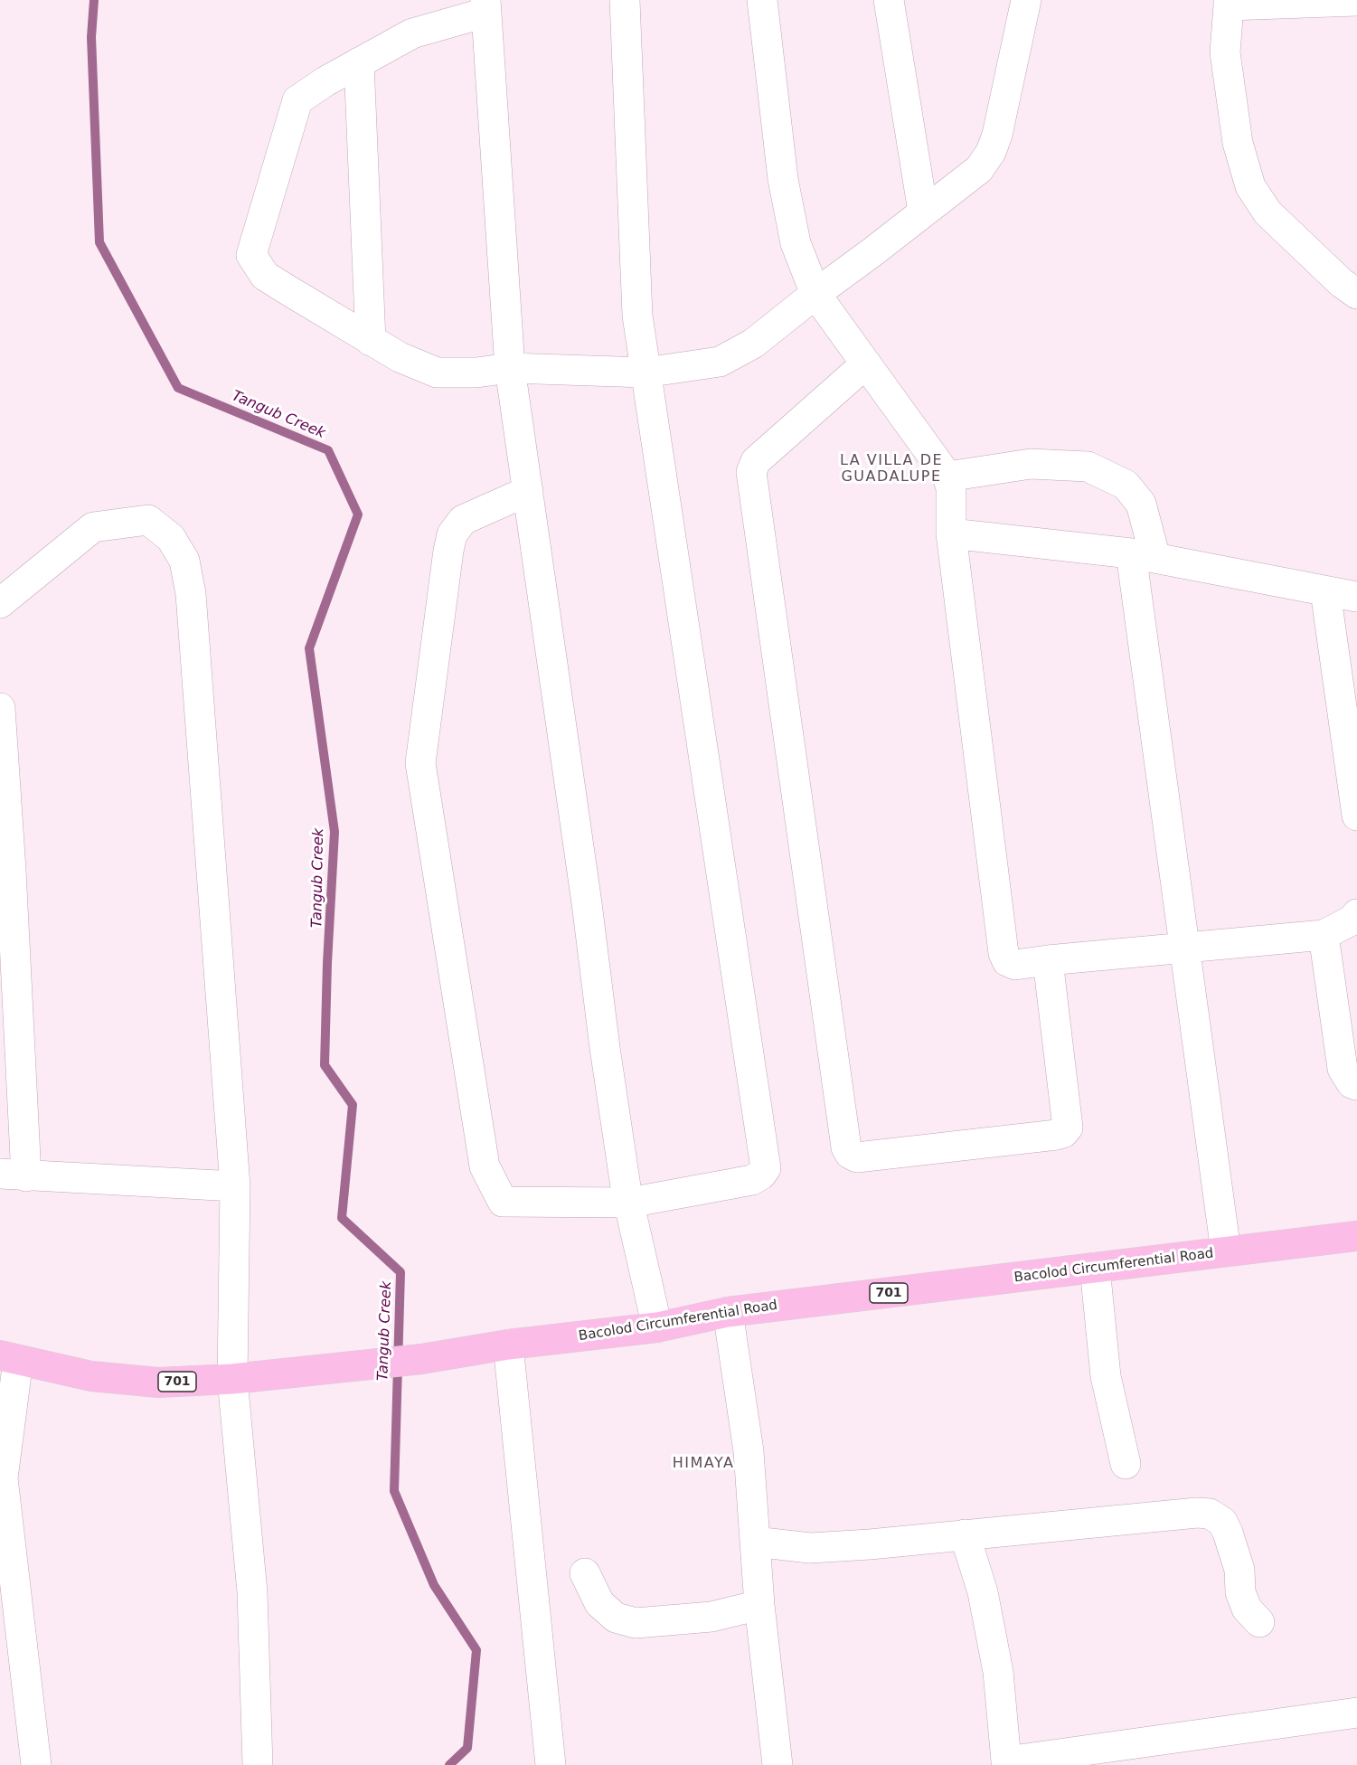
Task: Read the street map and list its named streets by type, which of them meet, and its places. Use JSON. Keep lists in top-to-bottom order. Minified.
{"streets":{"main road":["Bacolod Circumferential Road","701"]},"districts":["LA VILLA DE GUADALUPE","HIMAYA"],"water":["Tangub Creek"]}
